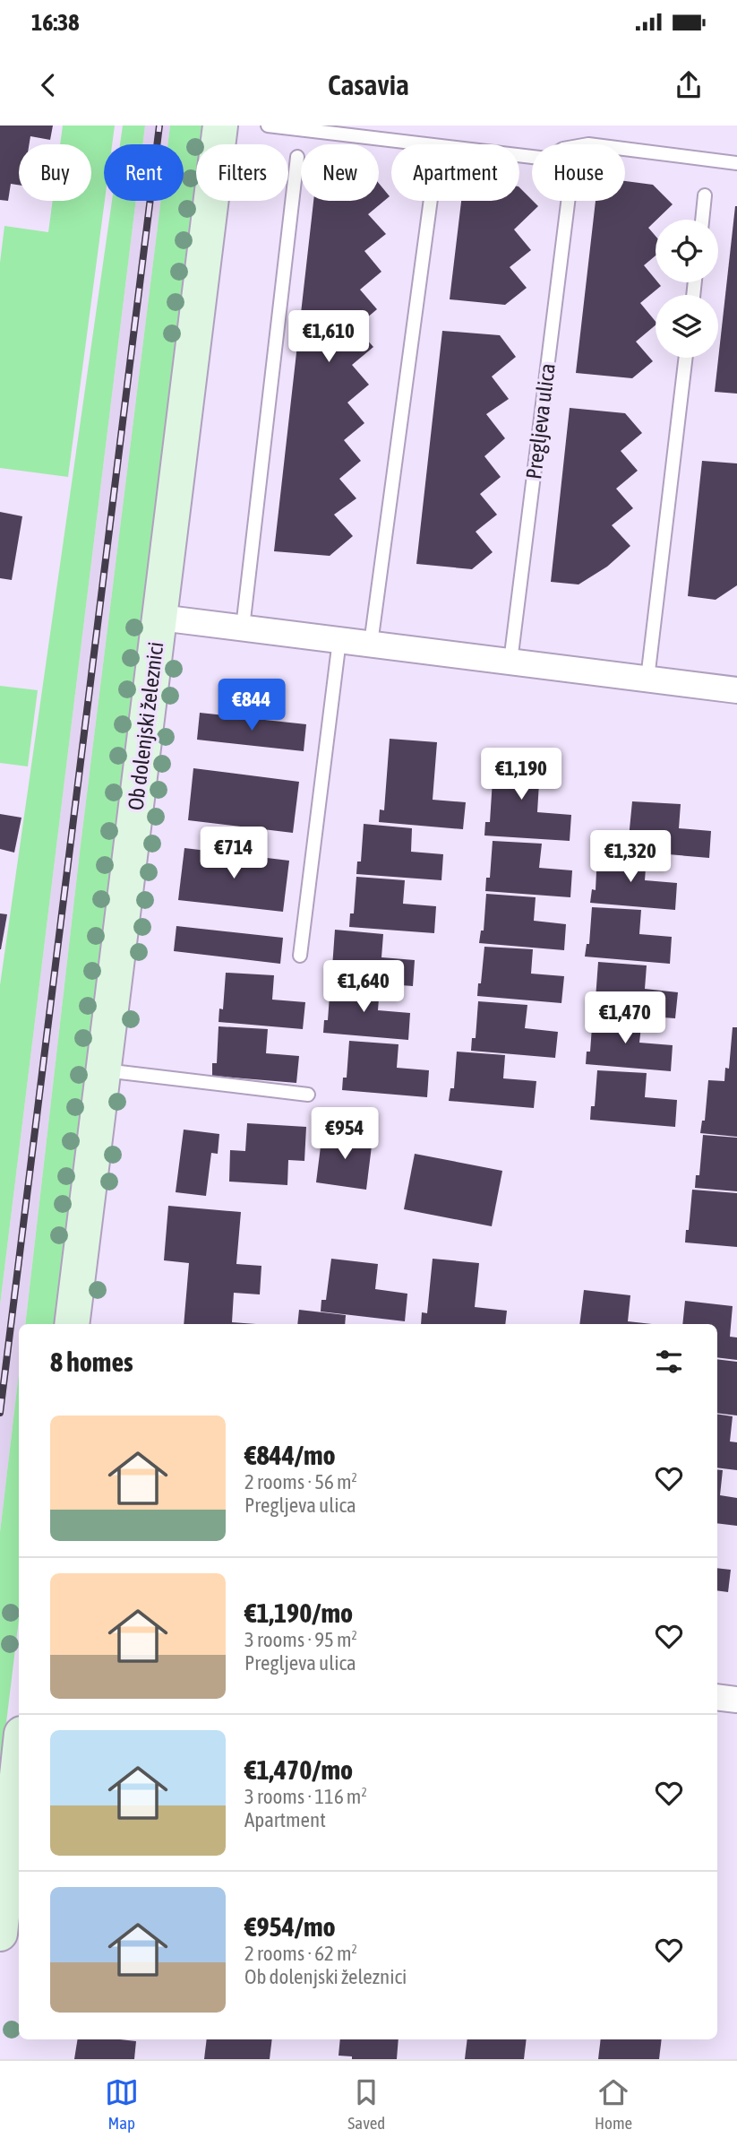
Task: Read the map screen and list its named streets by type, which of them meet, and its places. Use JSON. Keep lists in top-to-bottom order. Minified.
{"streets":{"street":["Ob dolenjski železnici"],"lane":["Pregljeva ulica"]},"page":{"status":"16:38","header":"Casavia","chip":["Buy","Rent","Filters","New","Apartment","House"],"price":["€1,610","€844","€1,190","€714","€1,320","€1,640","€1,470","€954"],"heading":"8 homes","list":[{"name":"€844/mo","note":"2 rooms · 56 m² · Pregljeva ulica"},{"name":"€1,190/mo","note":"3 rooms · 95 m² · Pregljeva ulica"},{"name":"€1,470/mo","note":"3 rooms · 116 m² · Apartment"},{"name":"€954/mo","note":"2 rooms · 62 m² · Ob dolenjski železnici"}],"tabs":["Map","Saved","Home"]}}
